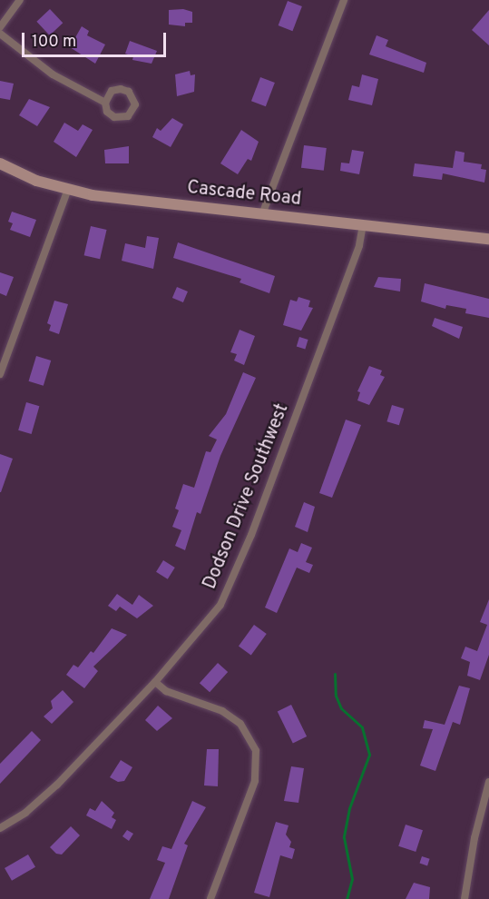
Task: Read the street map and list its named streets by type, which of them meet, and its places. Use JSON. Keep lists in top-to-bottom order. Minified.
{"streets":{"main road":["Cascade Road"],"street":["Dodson Drive Southwest"]},"crossings":[["Cascade Road","Dodson Drive Southwest"]],"scale_bar":"100 m"}
